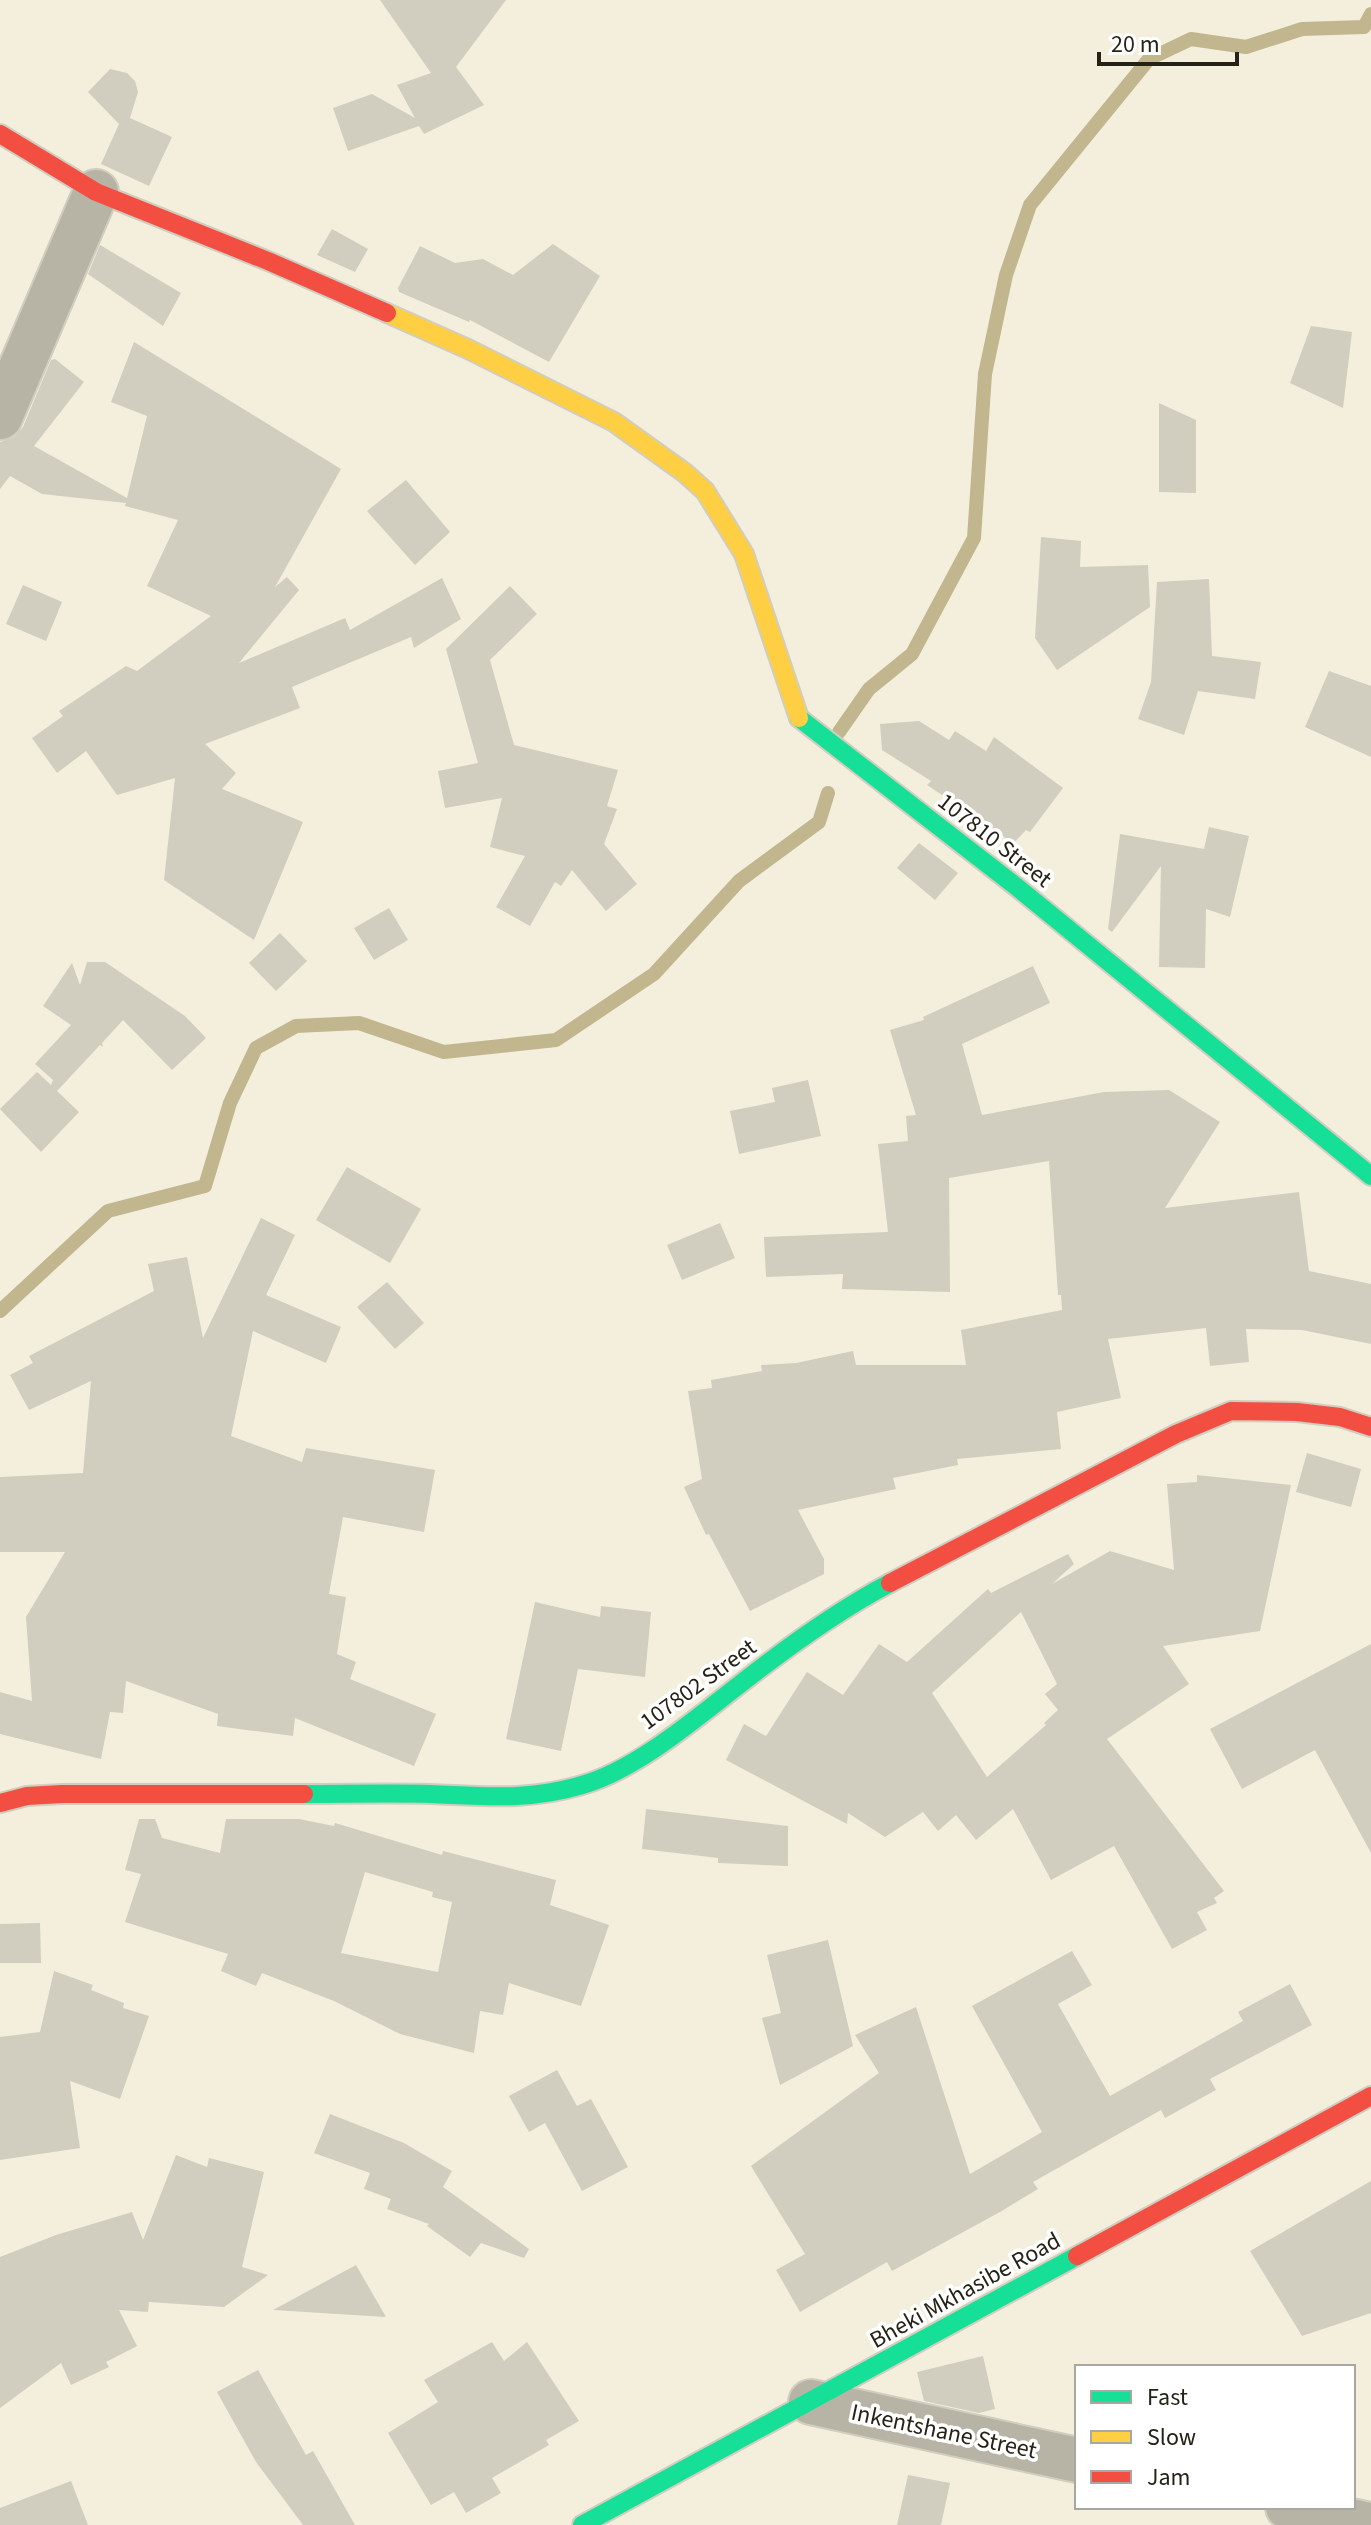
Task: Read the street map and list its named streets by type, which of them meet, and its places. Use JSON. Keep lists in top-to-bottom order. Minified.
{"streets":{"street":["107810 Street","107802 Street","Bheki Mkhasibe Road","Inkentshane Street"]},"crossings":[["Bheki Mkhasibe Road","Inkentshane Street"]],"legend":["Fast","Slow","Jam"],"scale_bar":"20 m"}
